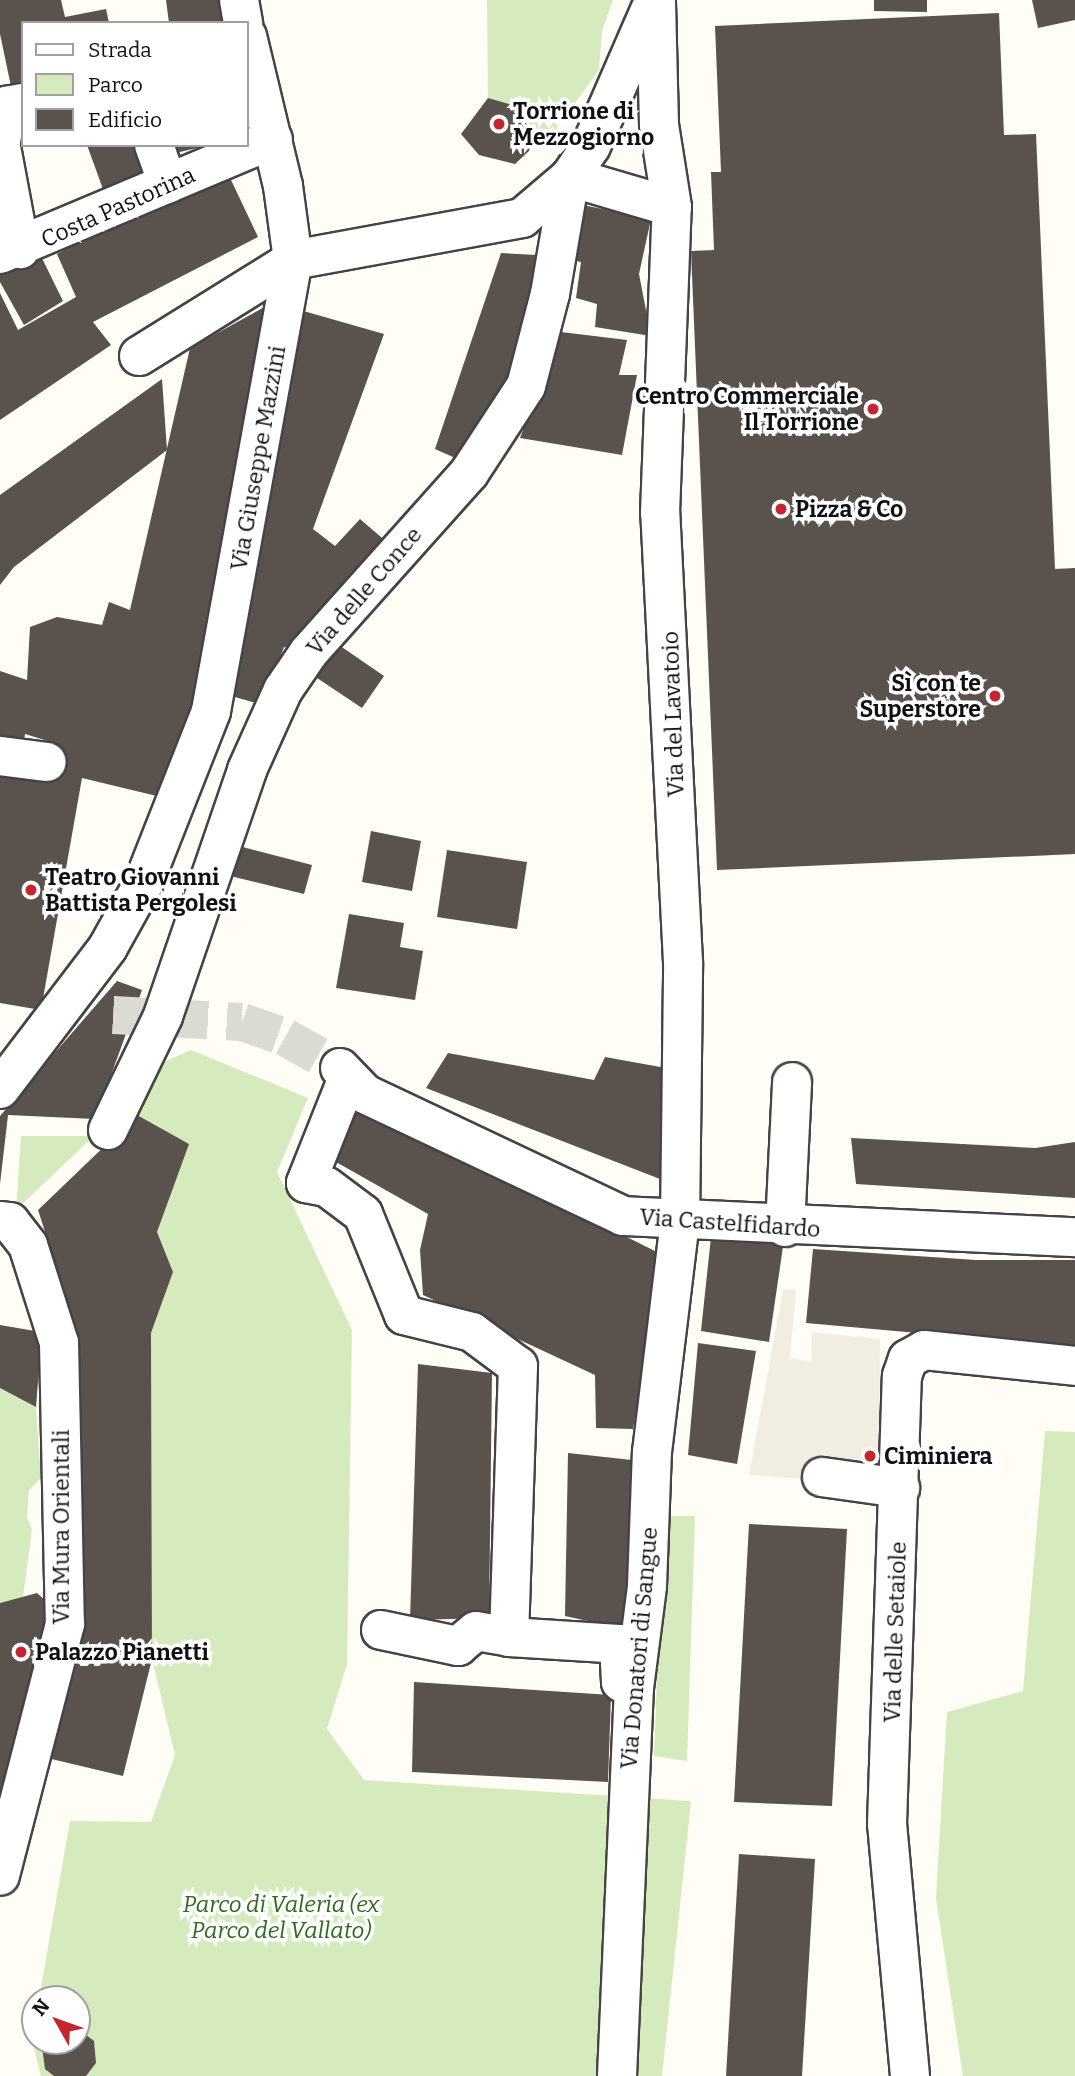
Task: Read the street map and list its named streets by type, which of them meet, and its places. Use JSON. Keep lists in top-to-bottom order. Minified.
{"streets":{"street":["Costa Pastorina","Via Giuseppe Mazzini","Via delle Conce","Via del Lavatoio","Via Castelfidardo","Via Mura Orientali","Via delle Setaiole","Via Donatori di Sangue"]},"crossings":[["Costa Pastorina","Via Giuseppe Mazzini"],["Via del Lavatoio","Via Castelfidardo"],["Via del Lavatoio","Via Donatori di Sangue"],["Via Castelfidardo","Via Donatori di Sangue"]],"parks":["Parco di Valeria (ex Parco del Vallato)"],"places":["Torrione di Mezzogiorno","Centro Commerciale Il Torrione","Pizza & Co","Sì con te Superstore","Teatro Giovanni Battista Pergolesi","Ciminiera","Palazzo Pianetti"],"legend":["Strada","Parco","Edificio"],"north":"top left"}
